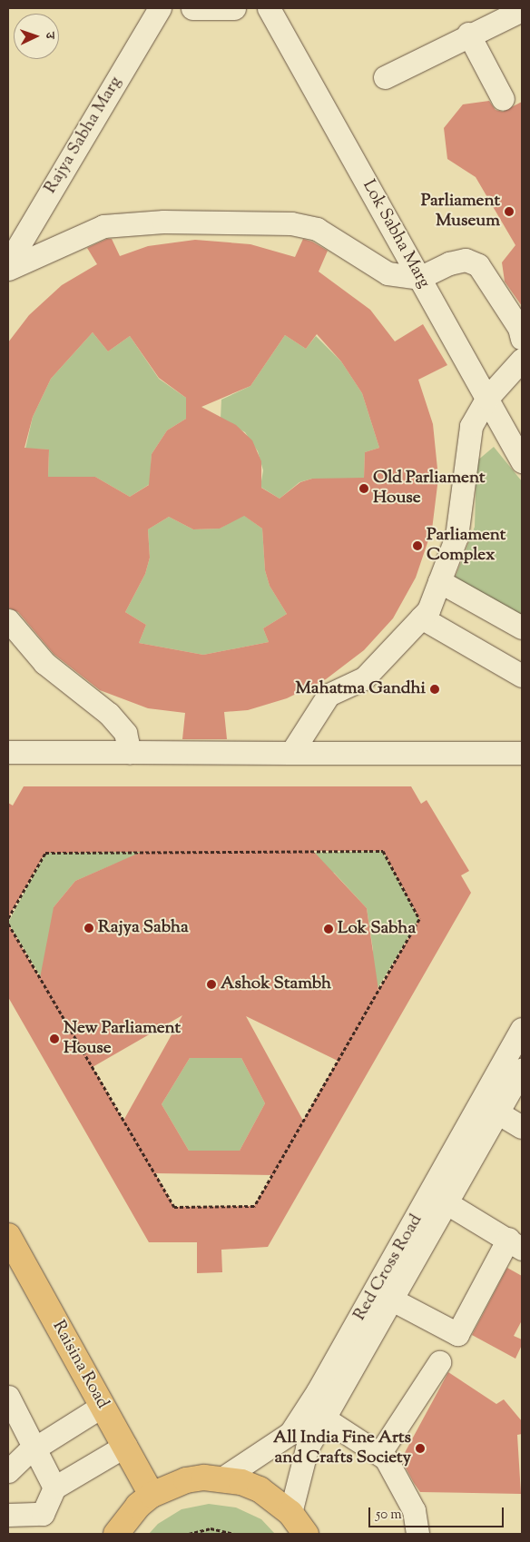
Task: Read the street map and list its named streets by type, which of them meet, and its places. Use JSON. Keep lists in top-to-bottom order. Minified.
{"streets":{"main road":["Raisina Road"],"street":["Rajya Sabha Marg","Lok Sabha Marg","Red Cross Road"]},"places":["Parliament Museum","Old Parliament House","Parliament Complex","Mahatma Gandhi","Rajya Sabha","Lok Sabha","Ashok Stambh","New Parliament House","All India Fine Arts and Crafts Society"],"scale_bar":"50 m","north":"right"}
